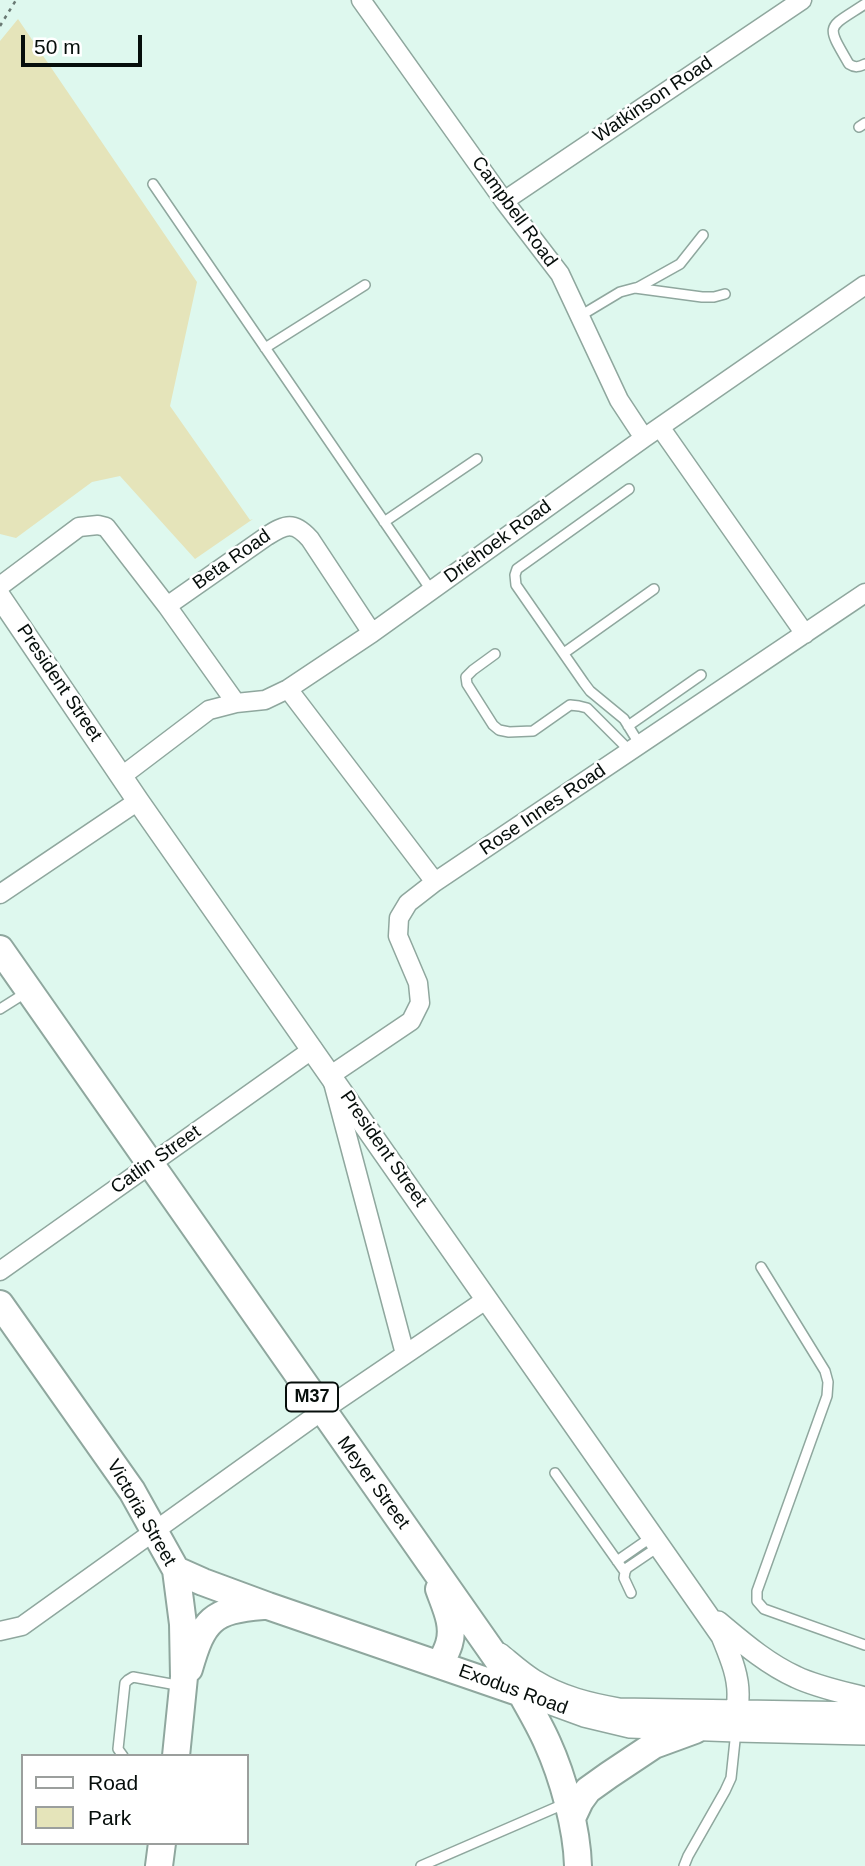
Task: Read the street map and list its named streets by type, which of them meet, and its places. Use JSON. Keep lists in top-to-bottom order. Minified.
{"streets":{"main road":["M37","Meyer Street","Victoria Street","Exodus Road"],"street":["Watkinson Road","Campbell Road","Driehoek Road","Beta Road","President Street","Rose Innes Road","Catlin Street"]},"crossings":[["Watkinson Road","Campbell Road"],["Campbell Road","Driehoek Road"],["Driehoek Road","Beta Road"],["Driehoek Road","President Street"],["President Street","Rose Innes Road"],["President Street","Catlin Street"],["President Street","Exodus Road"],["Catlin Street","Meyer Street"],["Meyer Street","Exodus Road"],["Victoria Street","Exodus Road"]],"legend":["Road","Park"],"scale_bar":"50 m"}
